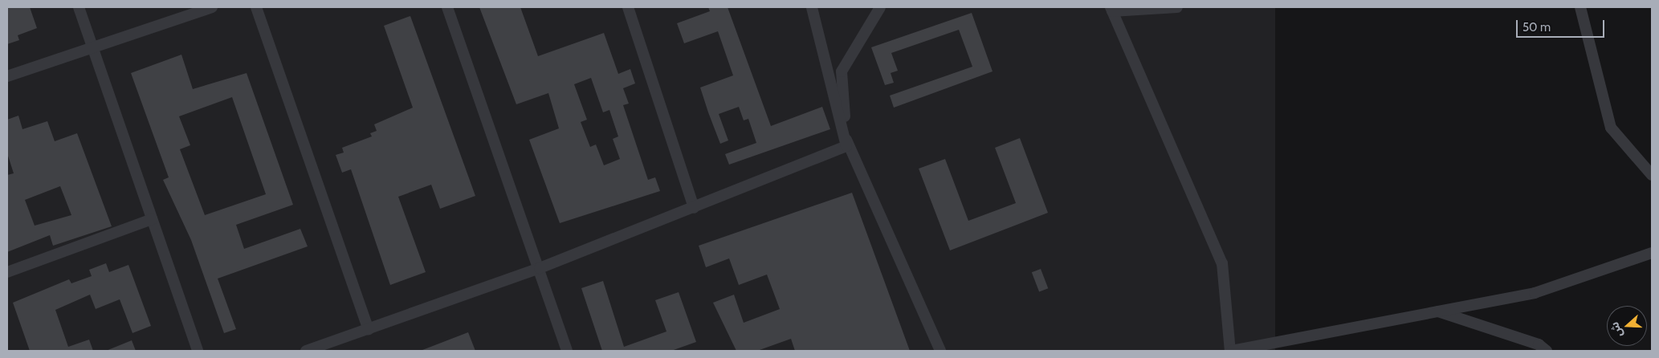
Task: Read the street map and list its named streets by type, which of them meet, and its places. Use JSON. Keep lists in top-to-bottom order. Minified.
{"scale_bar":"50 m","north":"left"}
